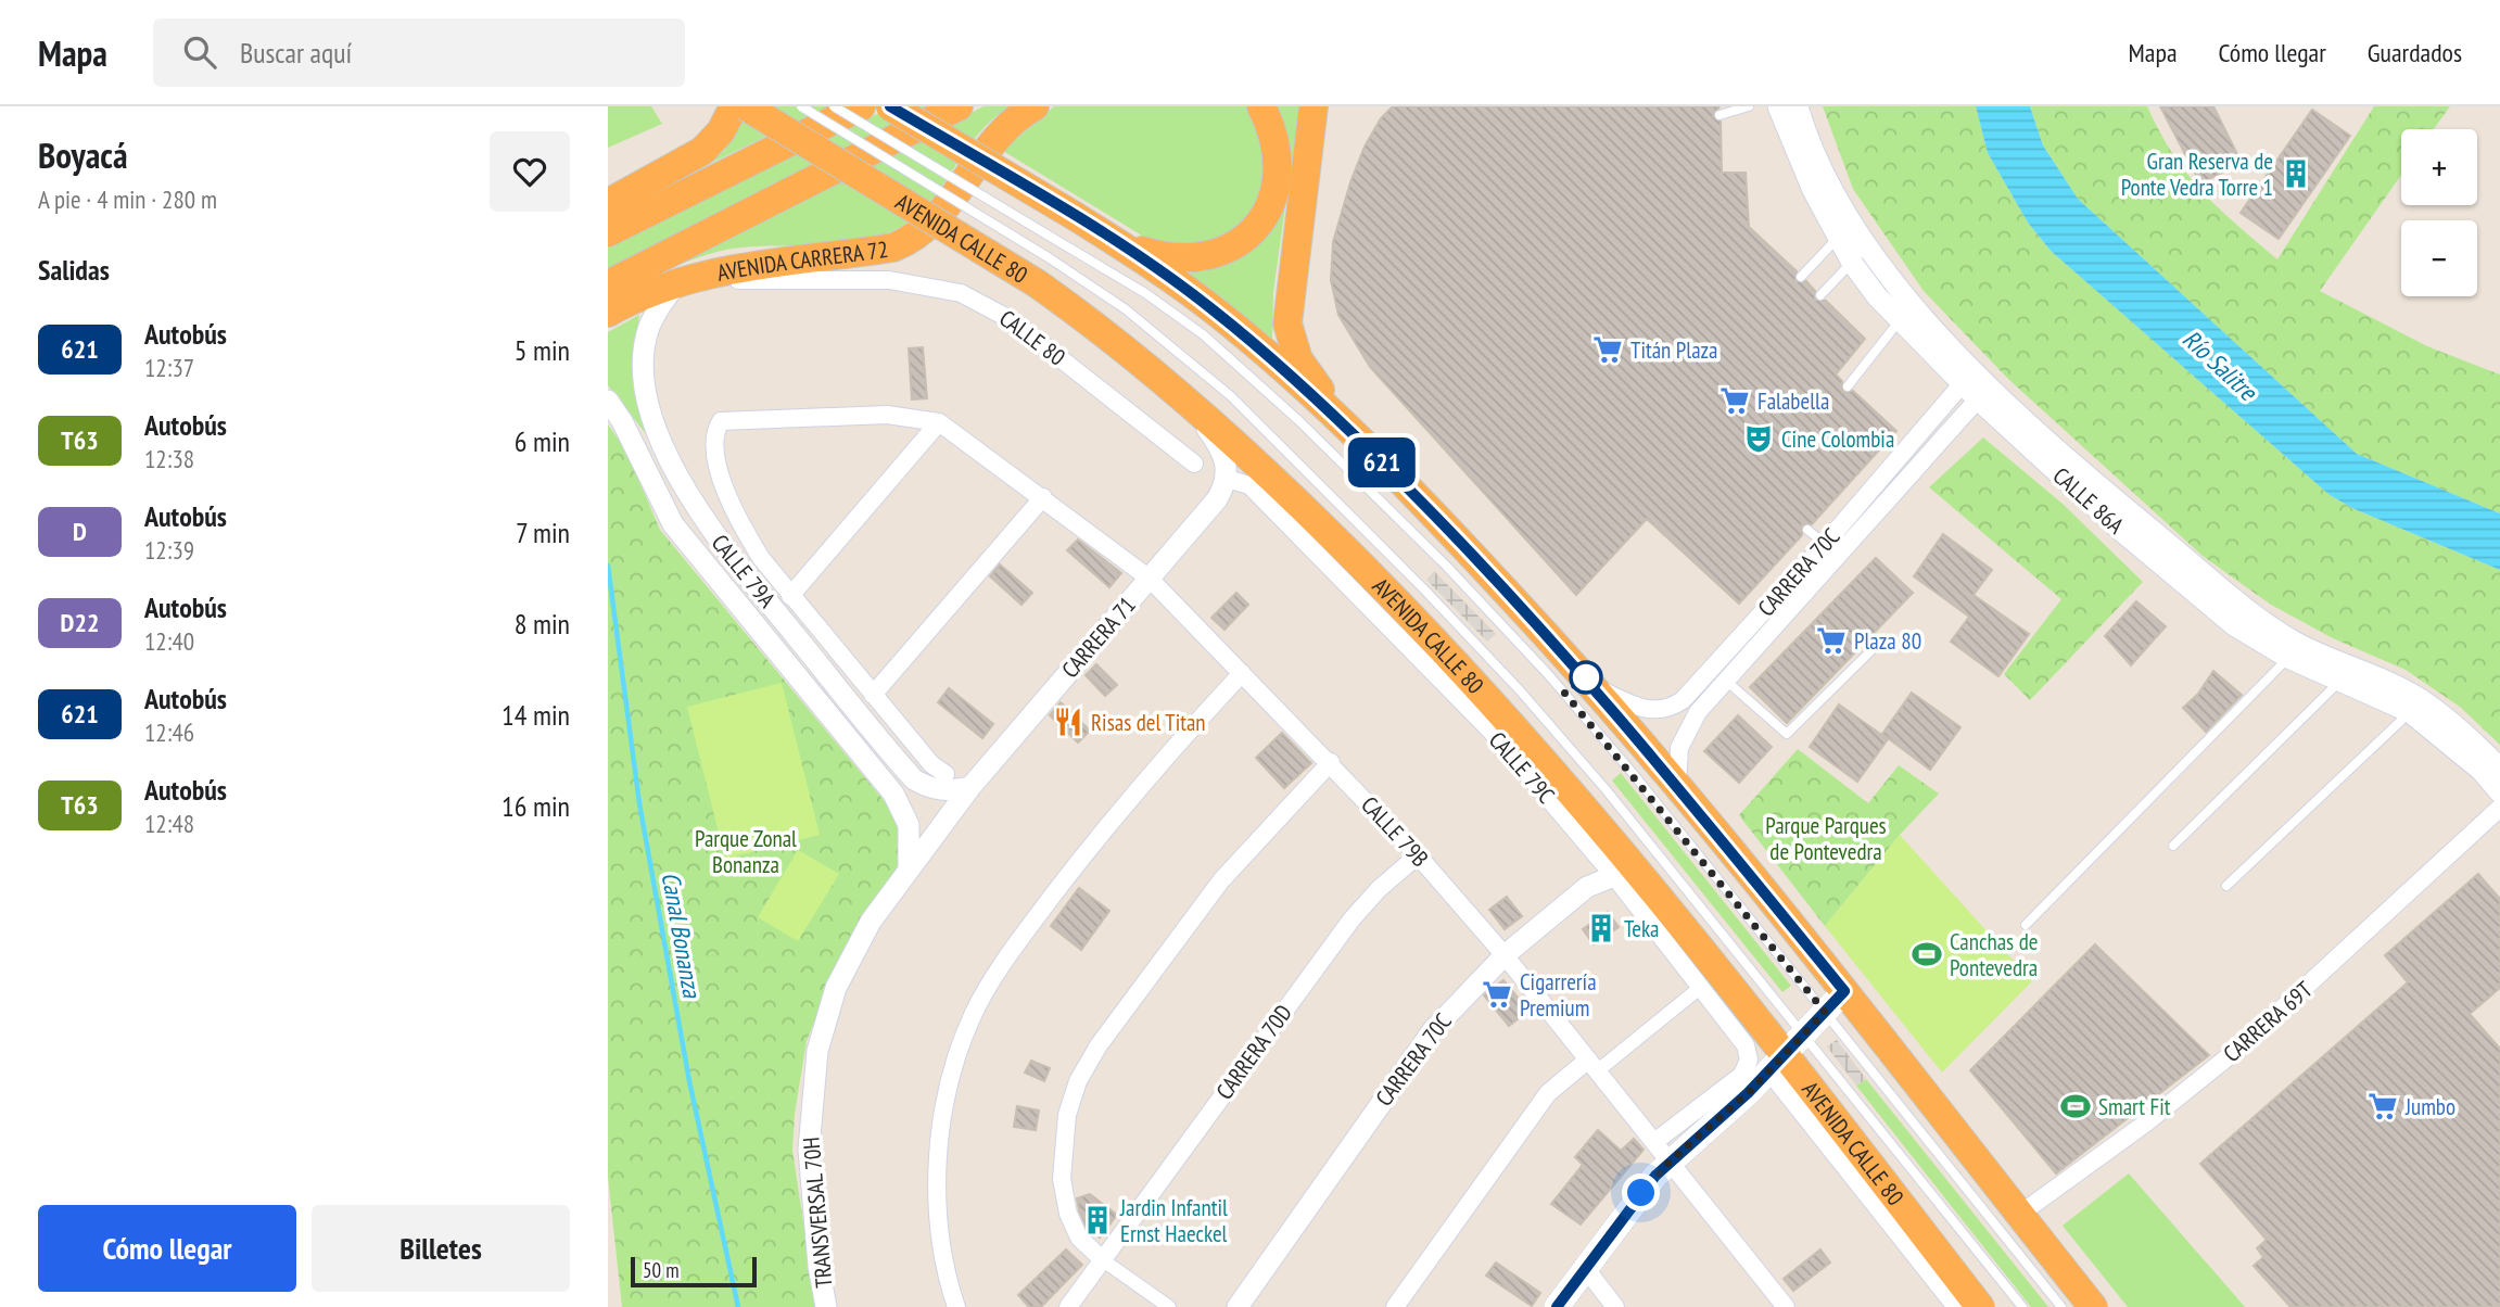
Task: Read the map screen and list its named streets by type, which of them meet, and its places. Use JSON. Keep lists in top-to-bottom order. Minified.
{"streets":{"highway":["AVENIDA CALLE 80","AVENIDA CARRERA 72"],"street":["CALLE 80","CALLE 86A","CALLE 79A","CARRERA 70C","CARRERA 71","CALLE 79C","CALLE 79B","CARRERA 69T","CARRERA 70D","TRANSVERSAL 70H"]},"crossings":[["AVENIDA CALLE 80","CARRERA 70C"],["AVENIDA CALLE 80","CALLE 79C"],["AVENIDA CARRERA 72","CALLE 79A"],["CALLE 86A","CARRERA 70C"],["CALLE 79A","CARRERA 71"],["CALLE 79A","CALLE 79B"],["CALLE 79A","TRANSVERSAL 70H"],["CARRERA 70C","CALLE 79C"],["CARRERA 70C","CALLE 79B"],["CARRERA 71","CALLE 79C"],["CARRERA 71","CALLE 79B"],["CARRERA 71","TRANSVERSAL 70H"],["CALLE 79B","CARRERA 70D"]],"water":["Río Salitre","Canal Bonanza"],"parks":["Parque Parques de Pontevedra","Parque Zonal Bonanza"],"places":{"building":["Gran Reserva de Ponte Vedra Torre 1","Teka","Jardin Infantil Ernst Haeckel"],"supermarket":["Titán Plaza","Falabella","Plaza 80","Cigarrería Premium","Jumbo"],"theatre":["Cine Colombia"],"restaurant":["Risas del Titan"],"sports":["Canchas de Pontevedra","Smart Fit"]},"lines":["bus line 621"],"scale_bar":"50 m","page":{"header":"Mapa","search":"Buscar aquí","nav":["Mapa","Cómo llegar","Guardados"],"heading":[["Boyacá","A pie · 4 min · 280 m"],"Salidas"],"on_map":"621","map_buttons":["+","−"],"list":[{"mark":"621","name":"Autobús","note":"12:37","value":"5 min"},{"mark":"T63","name":"Autobús","note":"12:38","value":"6 min"},{"mark":"D","name":"Autobús","note":"12:39","value":"7 min"},{"mark":"D22","name":"Autobús","note":"12:40","value":"8 min"},{"mark":"621","name":"Autobús","note":"12:46","value":"14 min"},{"mark":"T63","name":"Autobús","note":"12:48","value":"16 min"}],"buttons":["Cómo llegar","Billetes"],"scale":"50 m"}}
